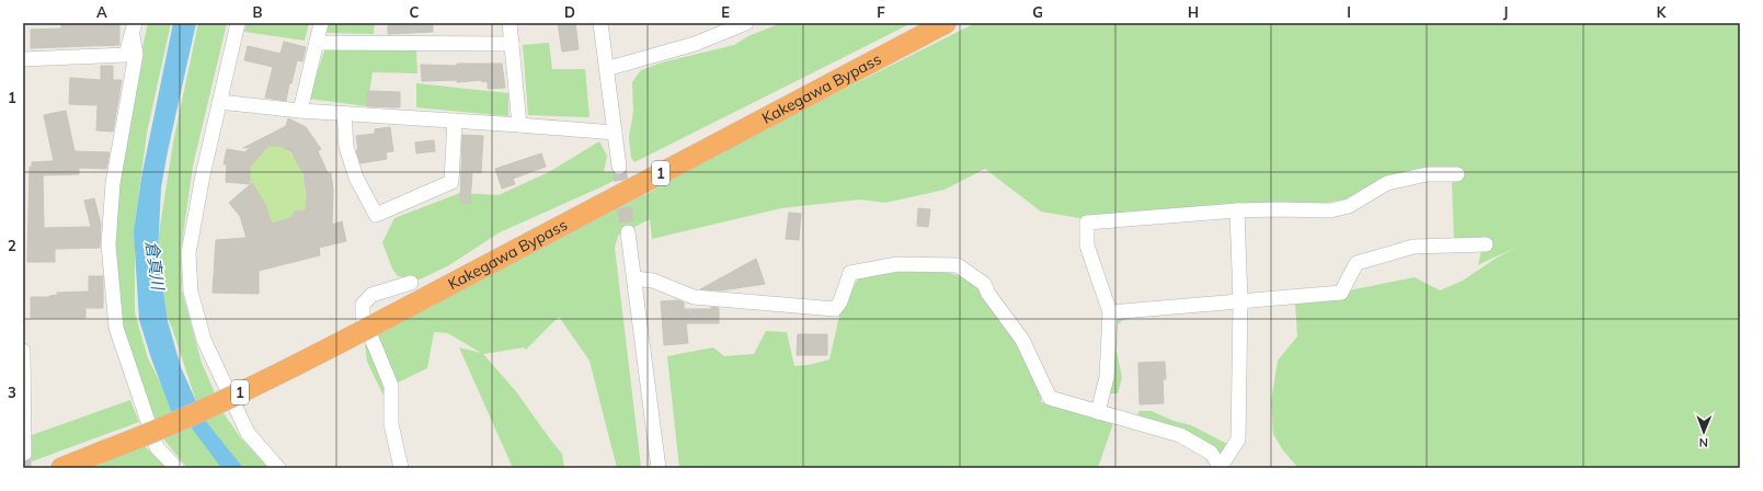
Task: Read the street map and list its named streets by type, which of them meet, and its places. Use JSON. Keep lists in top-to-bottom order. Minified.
{"streets":{"highway":["Kakegawa Bypass","1"]},"water":["倉真川"],"north":"bottom","grid":{"columns":["A","B","C","D","E","F","G","H","I","J","K"],"rows":["1","2","3"]}}
